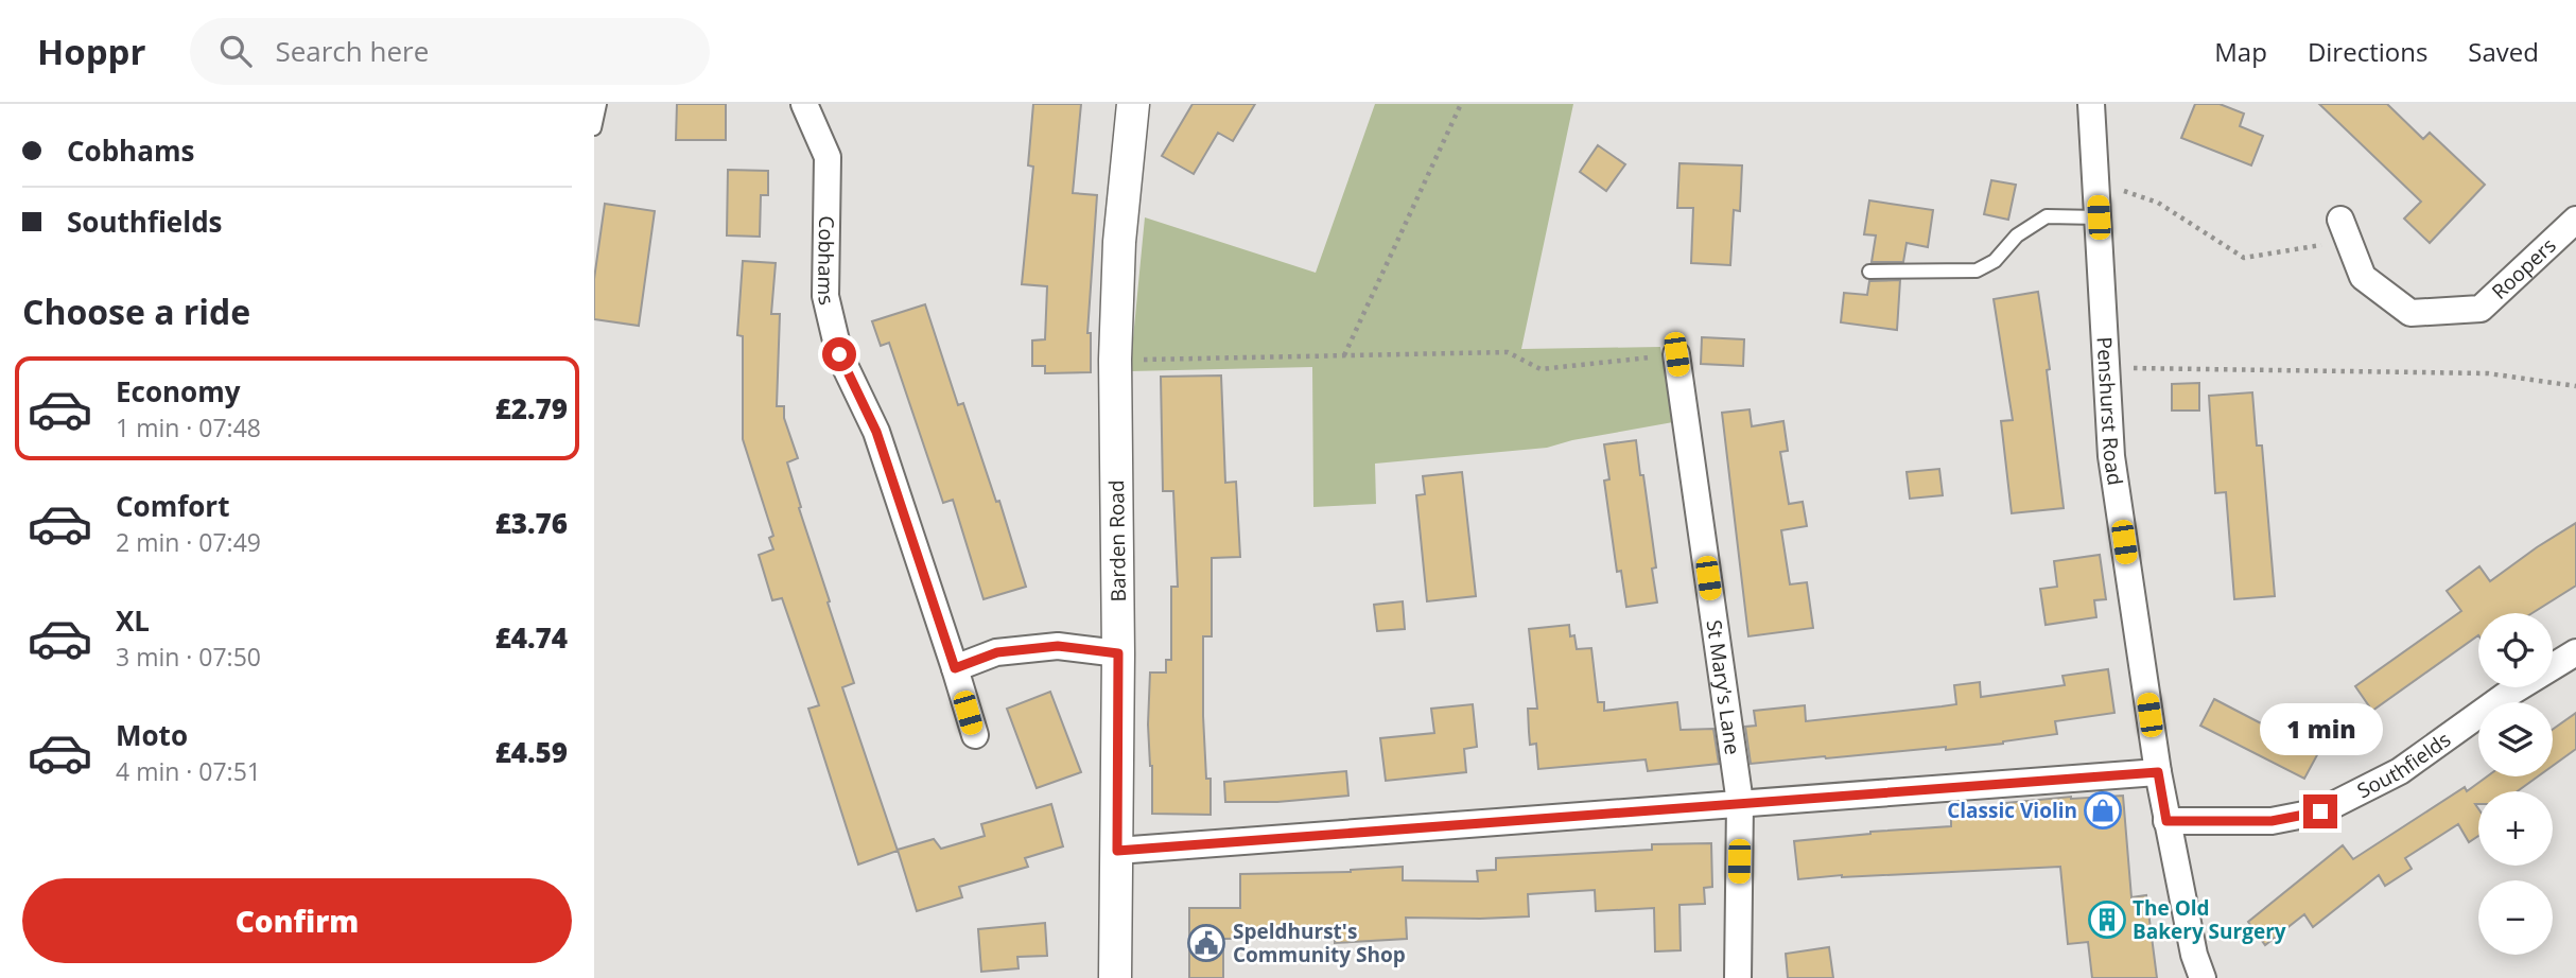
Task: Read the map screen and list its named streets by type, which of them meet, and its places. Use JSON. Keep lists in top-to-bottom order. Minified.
{"streets":{"street":["Cobhams","Roopers","Penshurst Road","Barden Road","St Mary's Lane","Southfields"]},"crossings":[["Penshurst Road","Southfields"]],"places":{"shop":["Classic Violin"],"building":["The Old Bakery Surgery"],"public building":["Speldhurst's Community Shop"]},"page":{"header":"Hoppr","search":"Search here","nav":["Map","Directions","Saved"],"banner":["Cobhams","Southfields"],"heading":"Choose a ride","list":[{"name":"Economy","note":"1 min · 07:48","value":"£2.79"},{"name":"Comfort","note":"2 min · 07:49","value":"£3.76"},{"name":"XL","note":"3 min · 07:50","value":"£4.74"},{"name":"Moto","note":"4 min · 07:51","value":"£4.59"}],"map_buttons":["+","−"],"bubble":"1 min","buttons":"Confirm"}}
